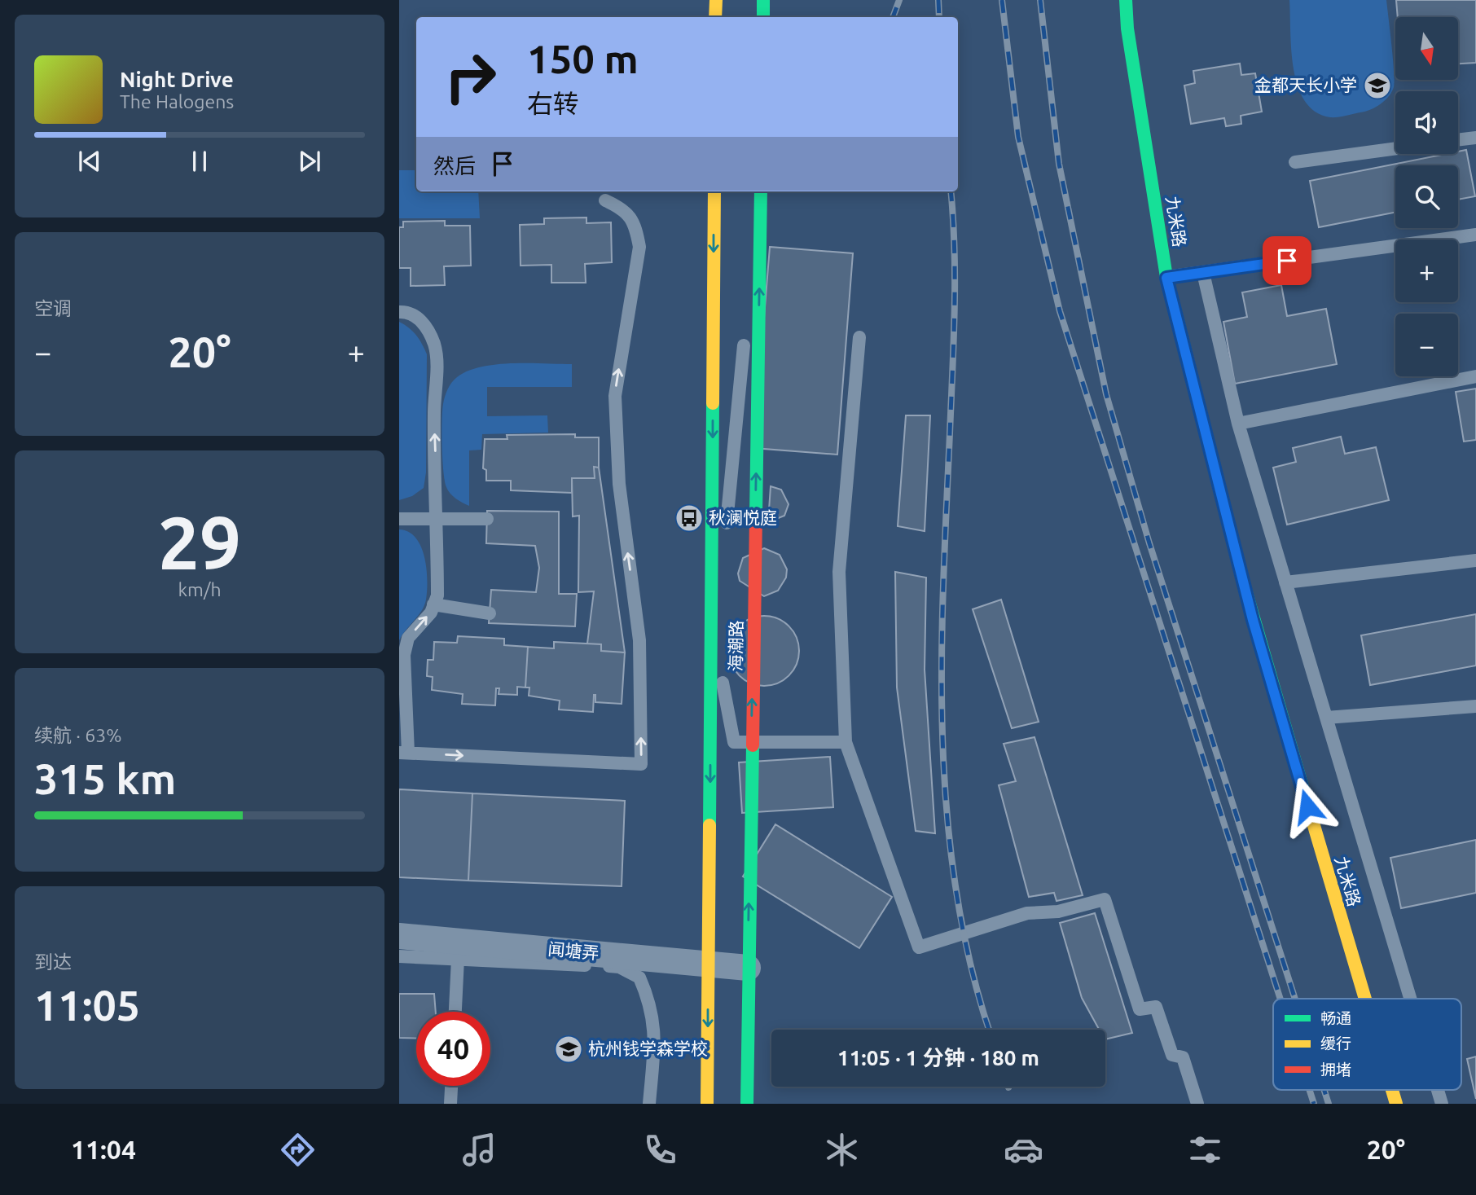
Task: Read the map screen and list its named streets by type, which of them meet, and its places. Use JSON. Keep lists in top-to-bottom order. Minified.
{"streets":{"street":["九米路","海潮路","闻塘弄"]},"crossings":[["海潮路","闻塘弄"]],"places":{"school or university":["金都天长小学","杭州钱学森学校"],"bus stop":["秋澜悦庭"]},"legend":["畅通","缓行","拥堵"],"north":"bottom","page":{"map_buttons":["+","−"],"turn":["150 m","右转"],"song":["Night Drive","The Halogens"],"then":"然后","tile":["空调",["29","km/h"],["续航 · 63%","315 km"],["到达","11:05"]],"heat":["−","20°","+"],"limit":"40","trip":"11:05 · 1 分钟 · 180 m","tabs":["11:04","20°"]}}
